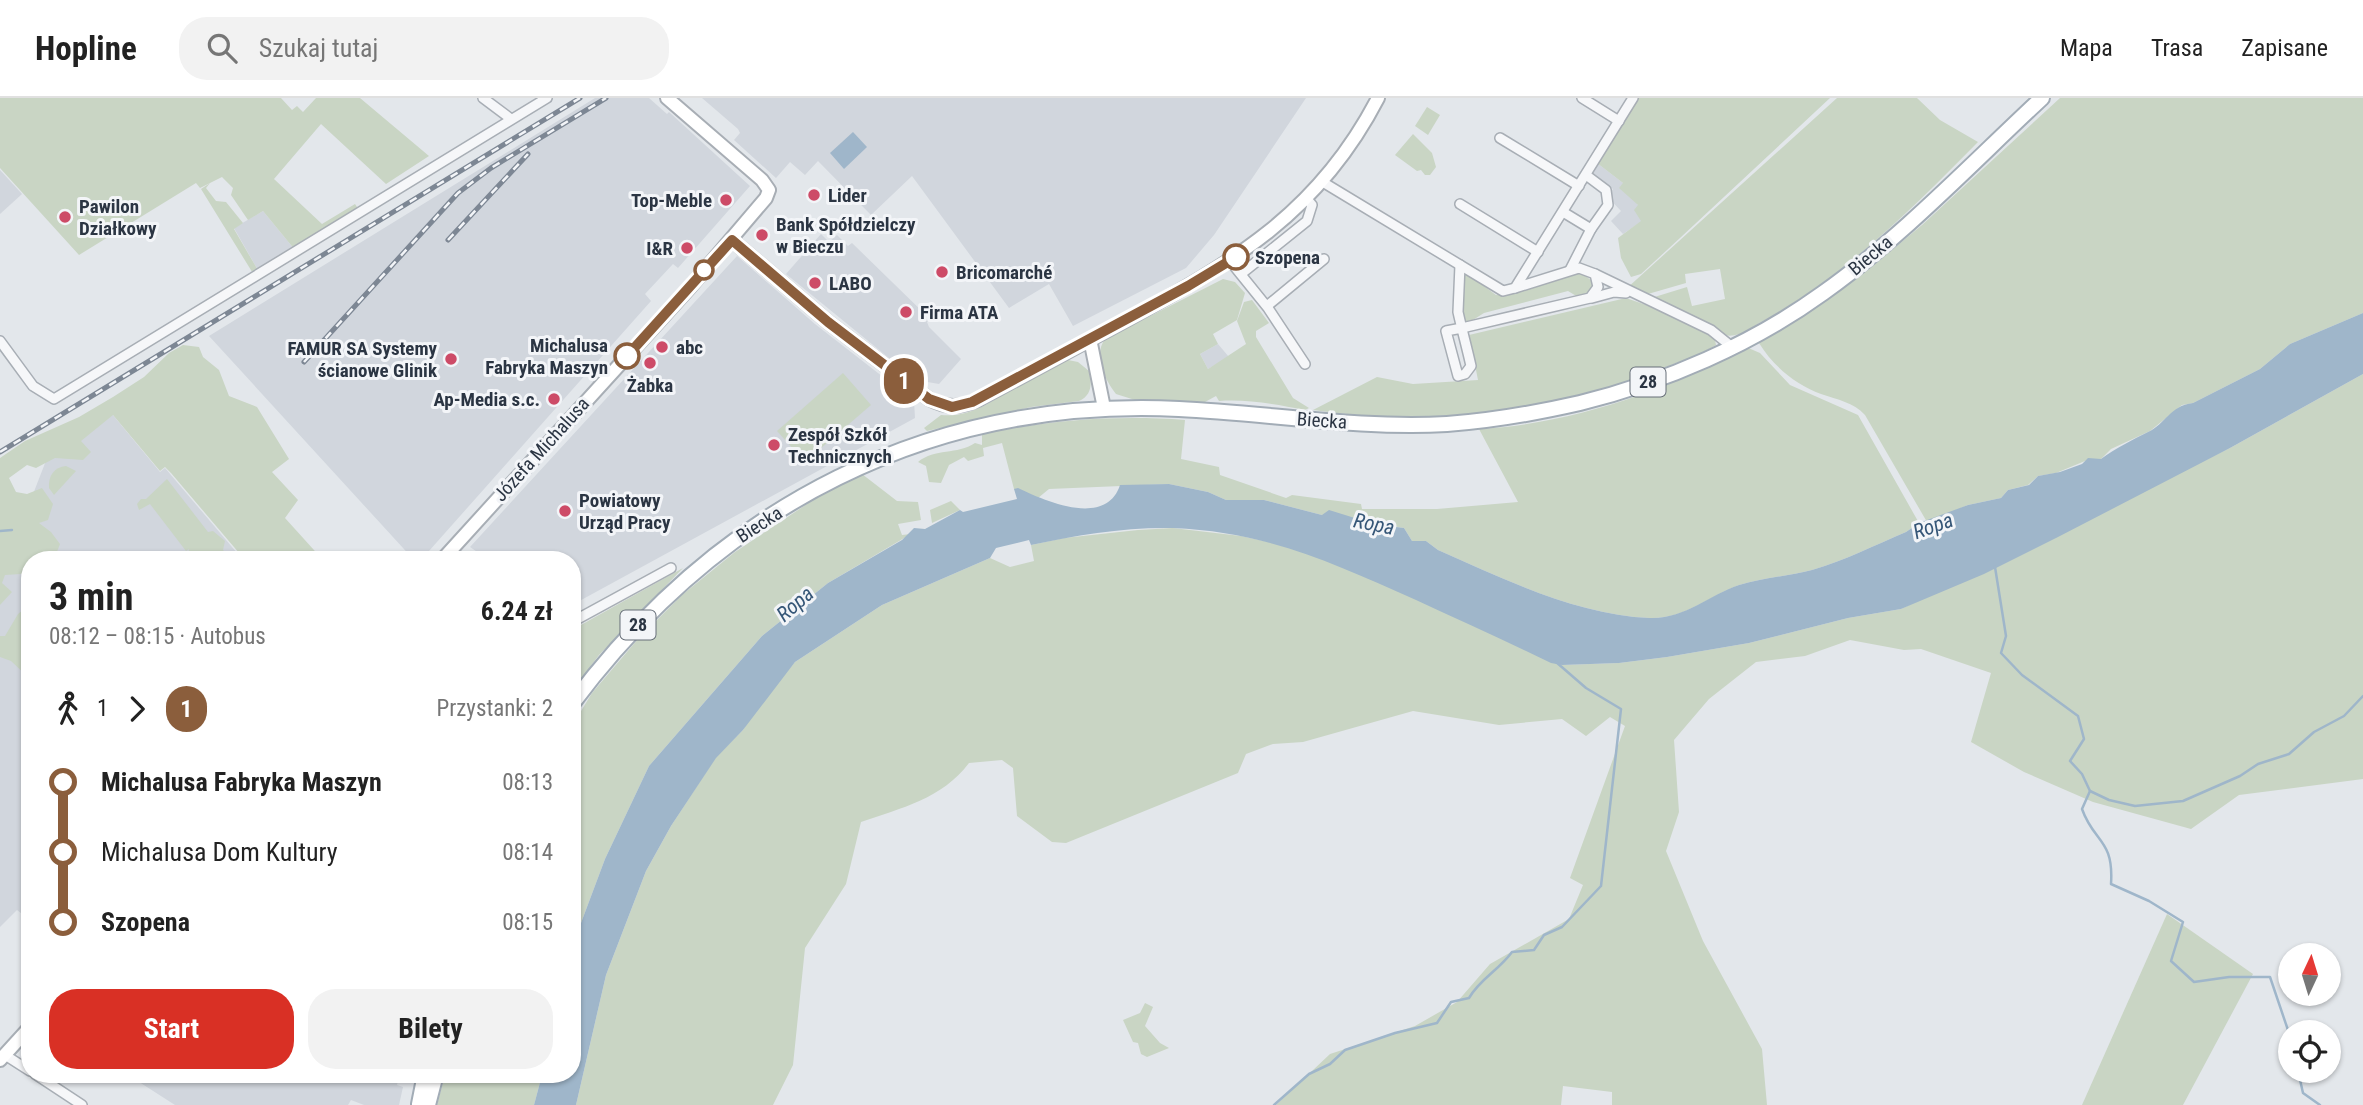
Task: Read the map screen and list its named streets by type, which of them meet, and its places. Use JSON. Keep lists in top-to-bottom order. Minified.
{"streets":{"main road":["Biecka","28"],"street":["Józefa Michalusa"]},"water":["Ropa"],"places":["Lider","Top-Meble","Pawilon Działkowy","Bank Spółdzielczy w Bieczu","I&R","Szopena","Bricomarché","LABO","Firma ATA","abc","Michalusa Fabryka Maszyn","FAMUR SA Systemy ścianowe Glinik","Żabka","Ap-Media s.c.","Zespół Szkół Technicznych","Powiatowy Urząd Pracy"],"lines":["bus line 1"],"north":"top","page":{"header":"Hopline","search":"Szukaj tutaj","nav":["Mapa","Trasa","Zapisane"],"on_map":"1","heading":["3 min","08:12 – 08:15 · Autobus","6.24 zł"],"legs":["1","1","Przystanki: 2"],"list":[{"name":"Michalusa Fabryka Maszyn","value":"08:13"},{"name":"Michalusa Dom Kultury","value":"08:14"},{"name":"Szopena","value":"08:15"}],"buttons":["Start","Bilety"]}}
